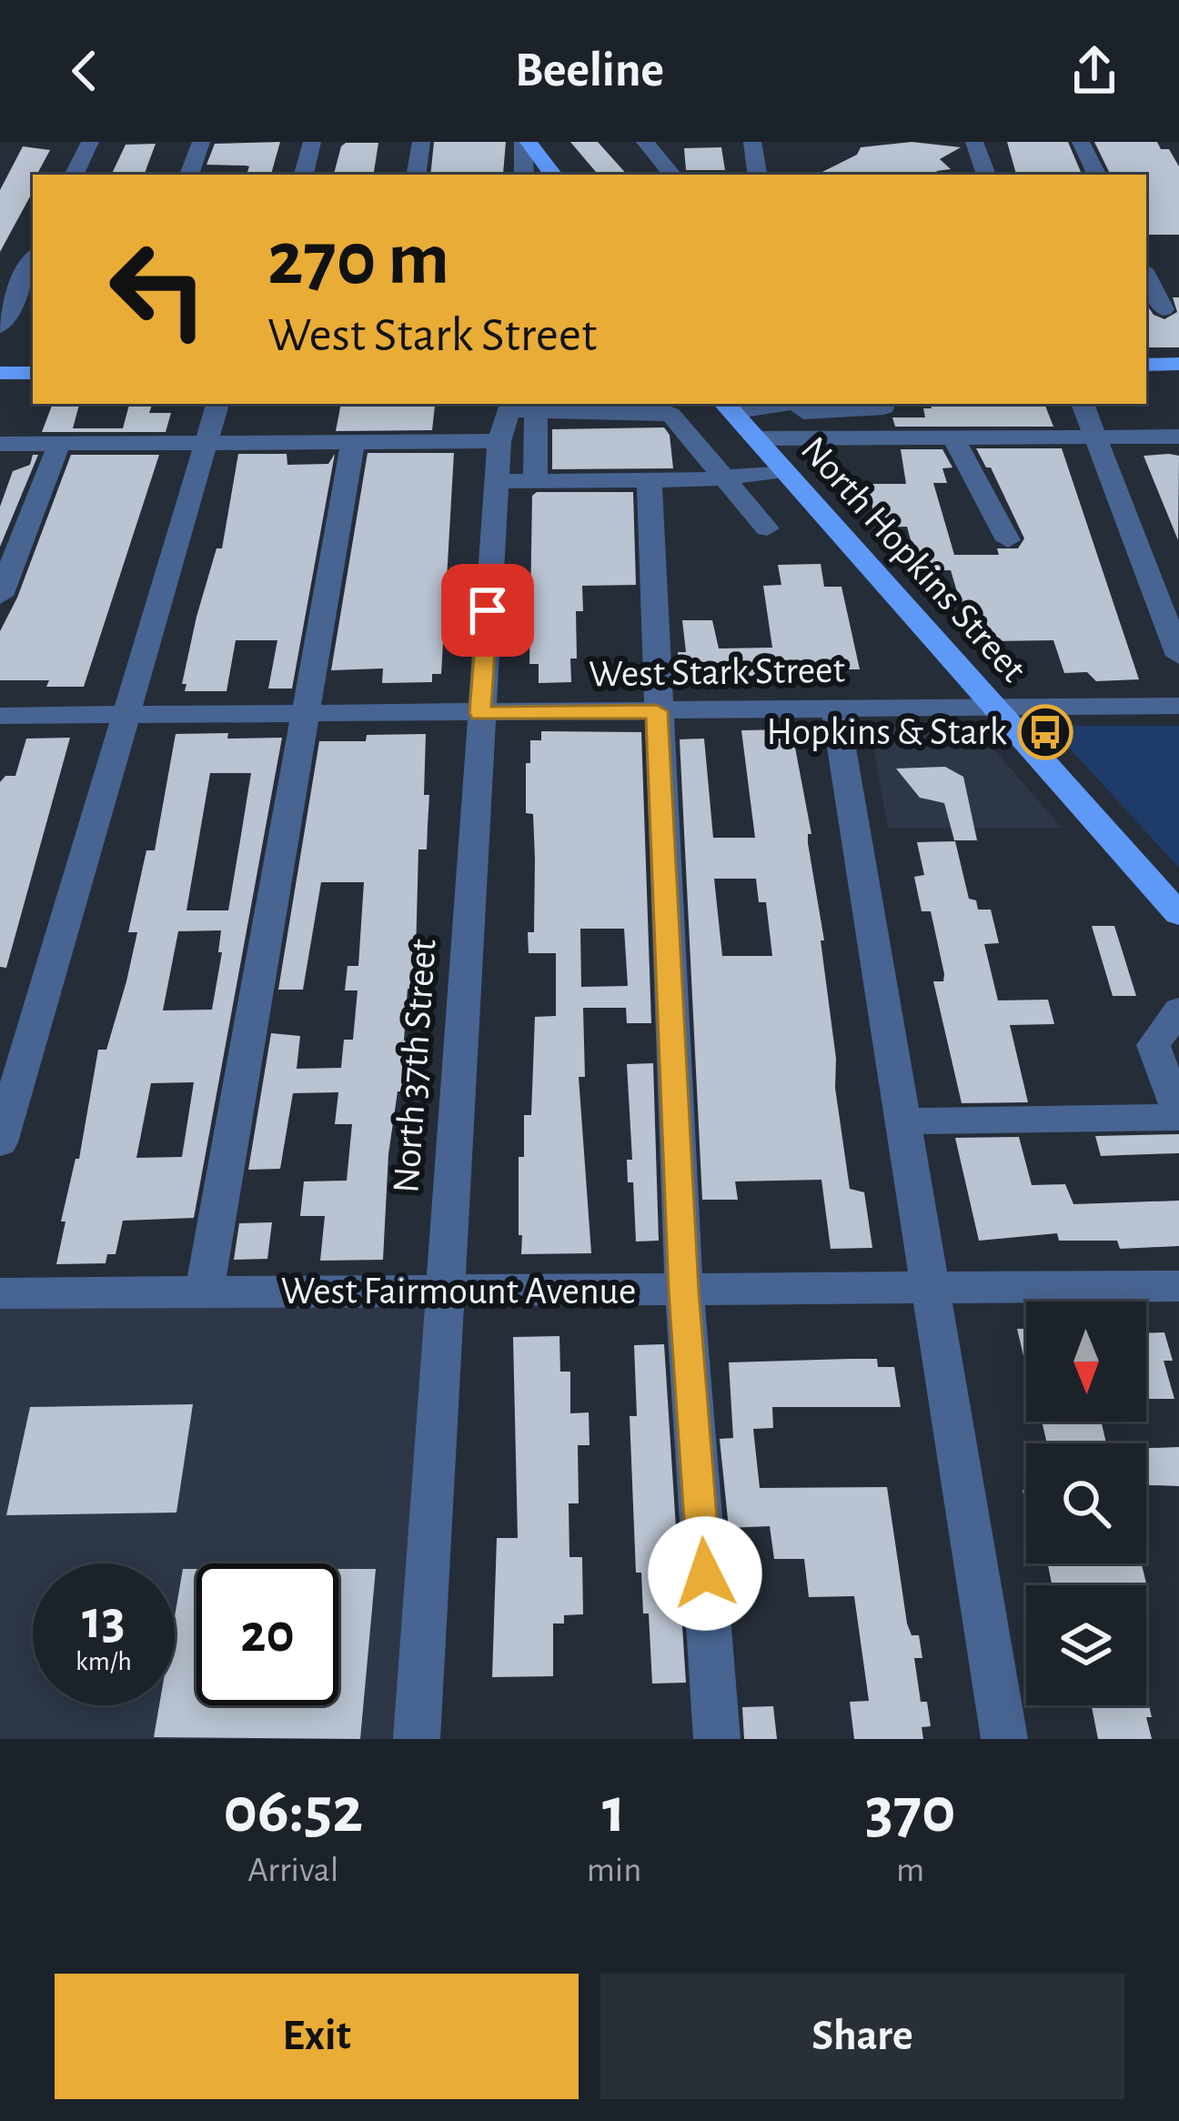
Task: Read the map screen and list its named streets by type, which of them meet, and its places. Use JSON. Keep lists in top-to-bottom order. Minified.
{"streets":{"main road":["North Hopkins Street"],"street":["West Stark Street","North 37th Street","West Fairmount Avenue"]},"crossings":[["North Hopkins Street","West Stark Street"],["West Stark Street","North 37th Street"],["North 37th Street","West Fairmount Avenue"]],"places":{"bus stop":["Hopkins & Stark"]},"north":"bottom","page":{"header":"Beeline","turn":["270 m","West Stark Street"],"speed":"13 km/h","limit":"20","eta":["06:52","Arrival","1","min","370","m"],"buttons":["Exit","Share"]}}
